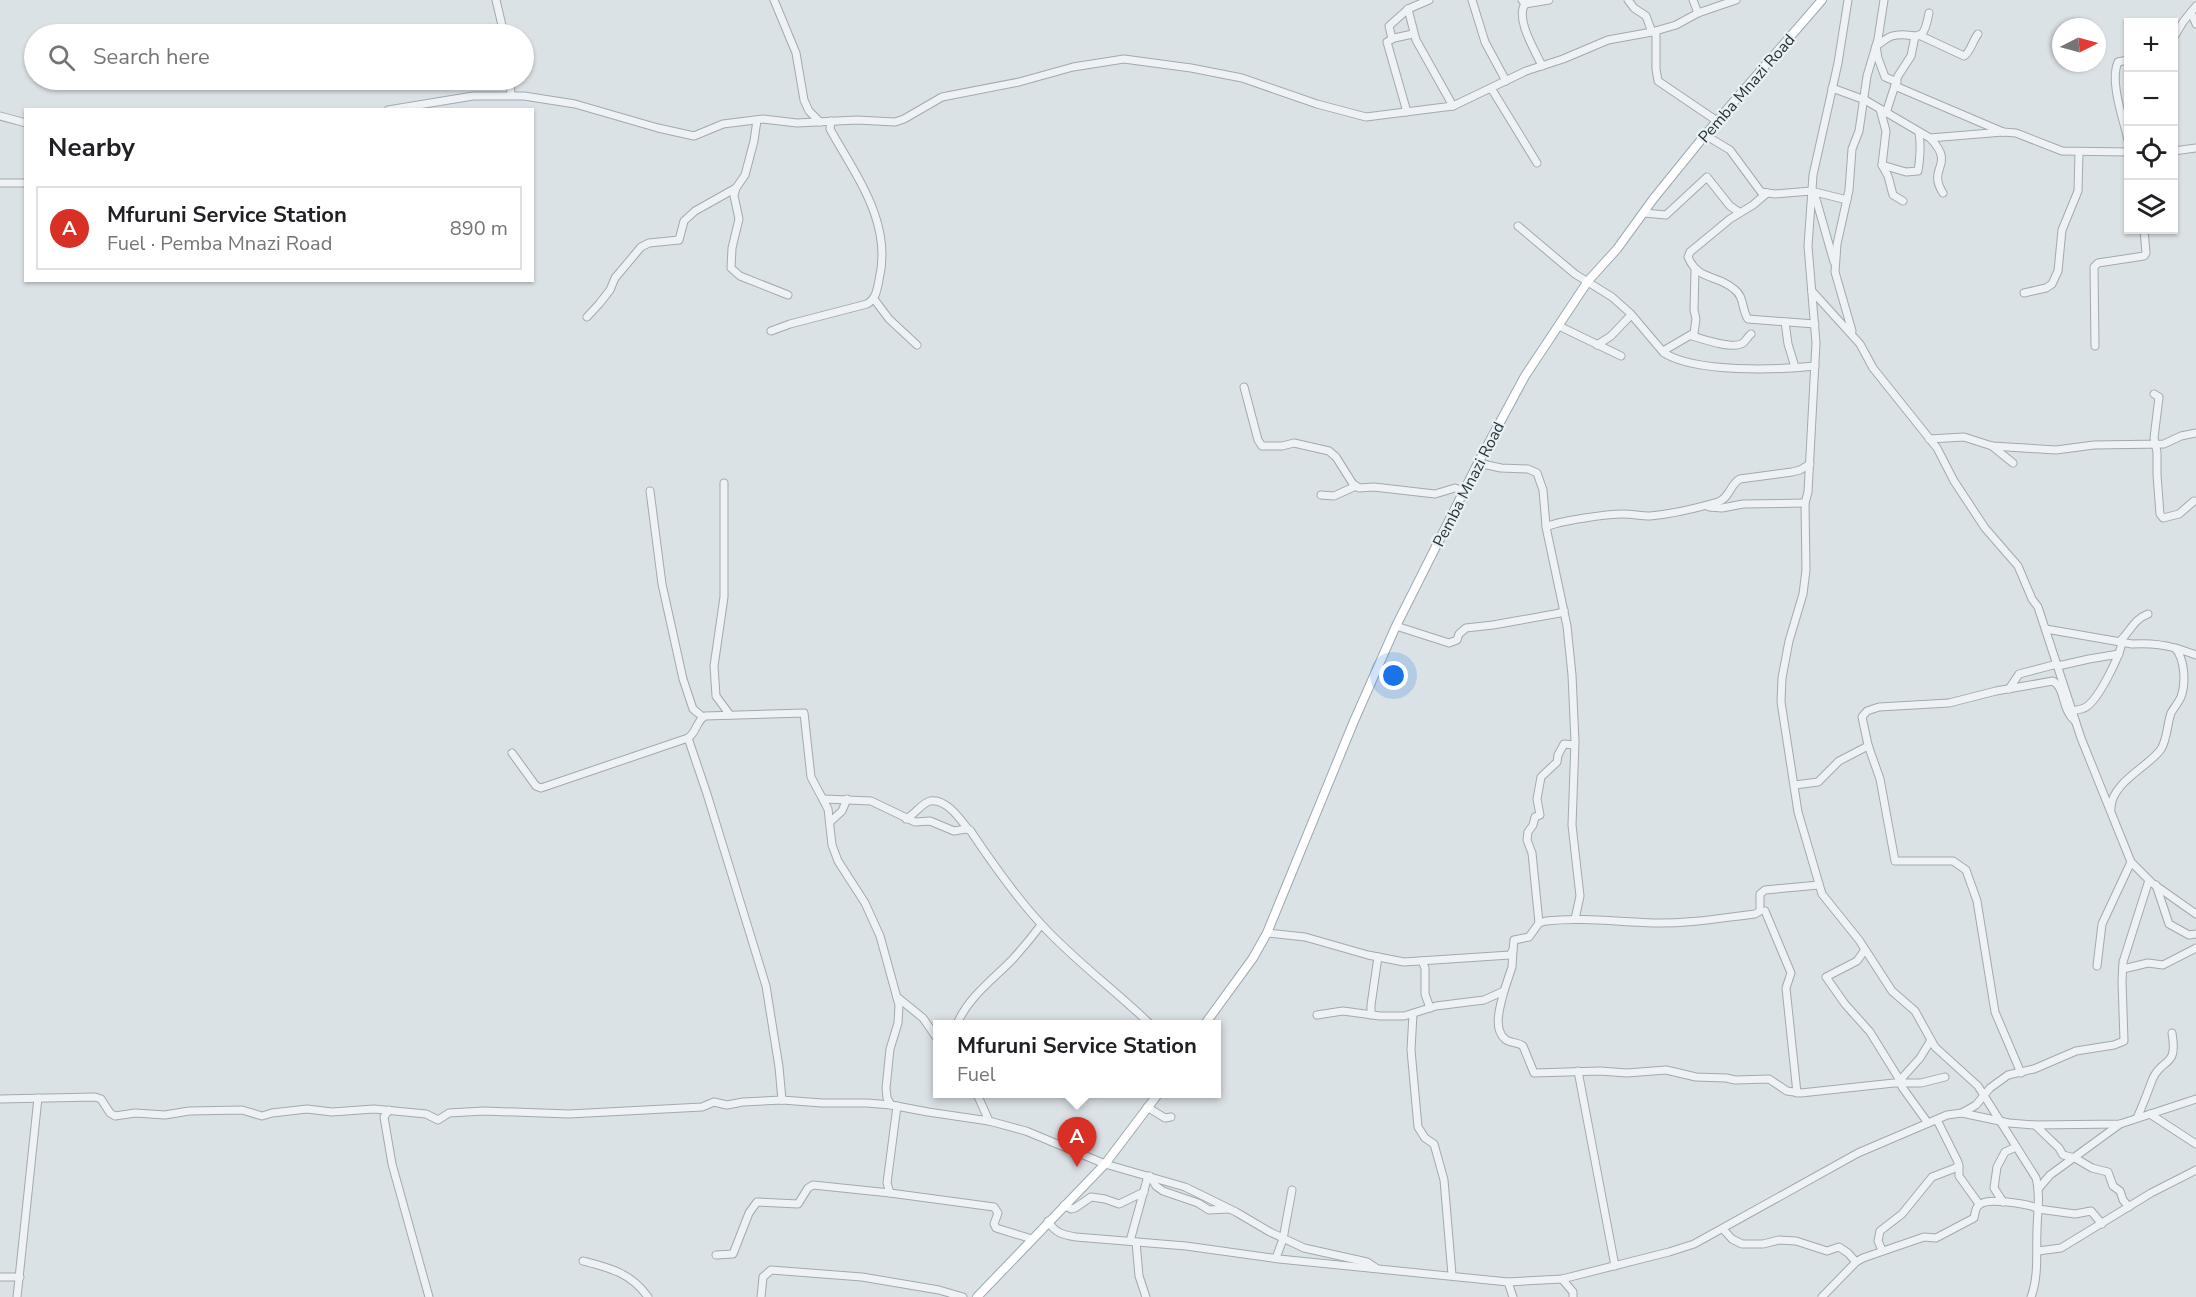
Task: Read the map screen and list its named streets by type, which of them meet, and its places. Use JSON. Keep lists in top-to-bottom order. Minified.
{"streets":{"main road":["Pemba Mnazi Road"]},"north":"right","page":{"map_buttons":["+","−"],"search":"Search here","heading":"Nearby","list":[{"mark":"A","name":"Mfuruni Service Station","note":"Fuel · Pemba Mnazi Road","value":"890 m"}],"popup":["Mfuruni Service Station","Fuel"],"pins":"A"}}
